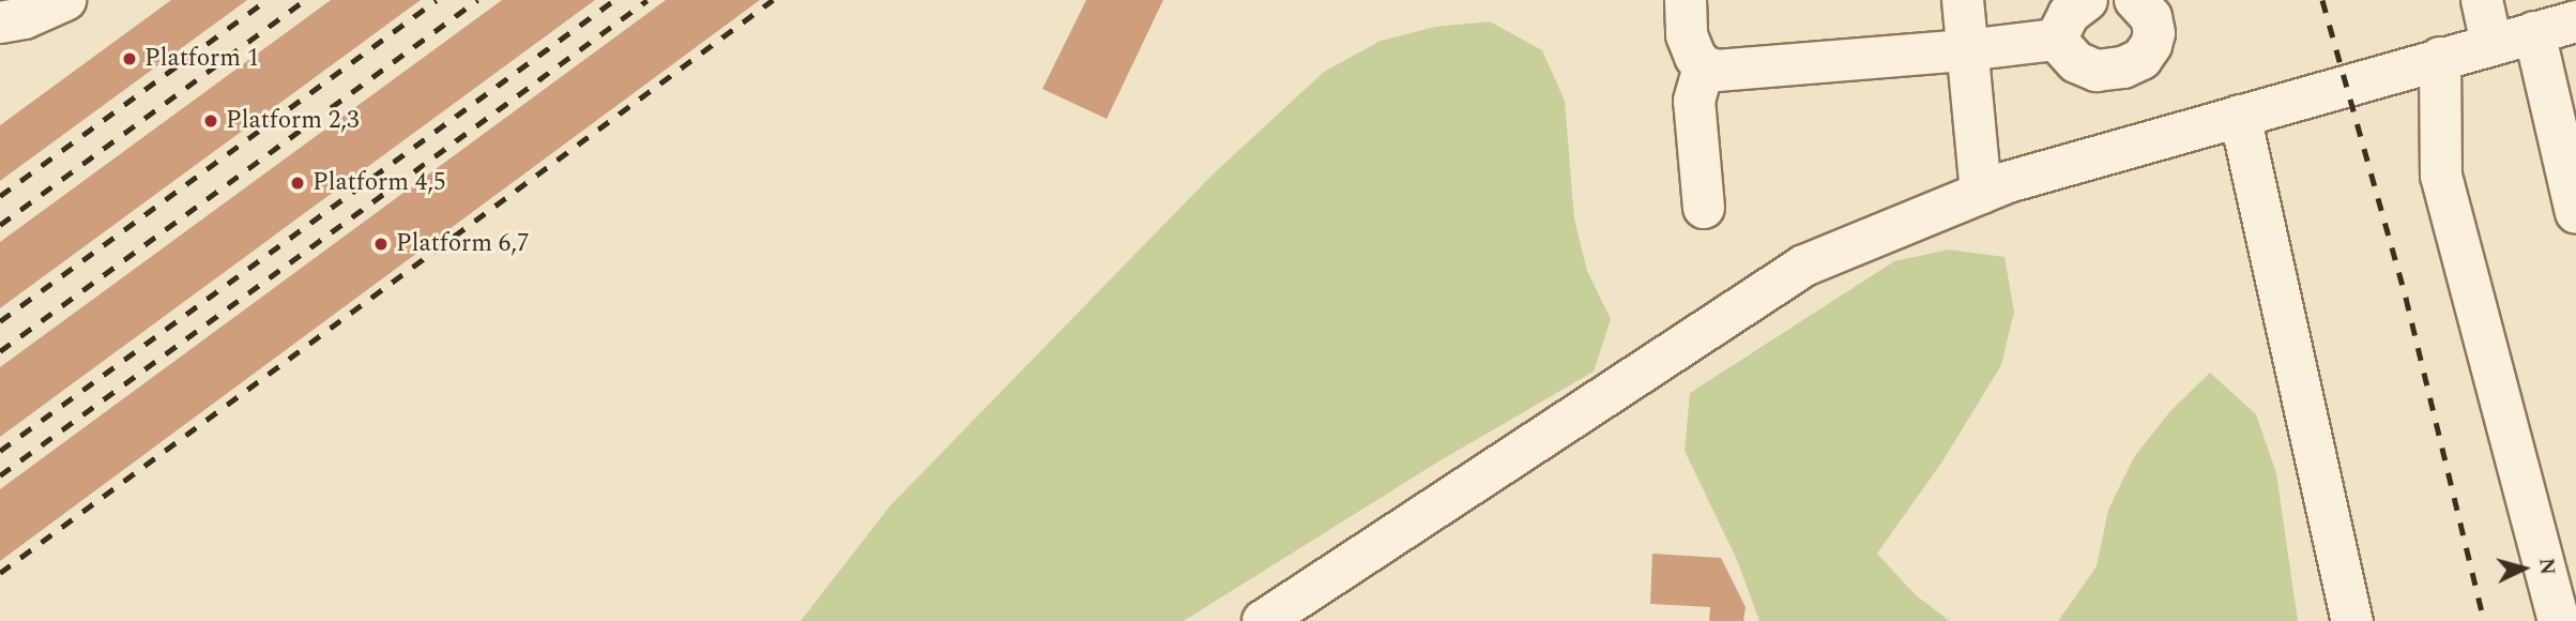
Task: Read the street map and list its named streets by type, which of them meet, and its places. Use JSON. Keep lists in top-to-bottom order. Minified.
{"places":["Platform 1","Platform 2,3","Platform 4,5","Platform 6,7"],"north":"right"}
